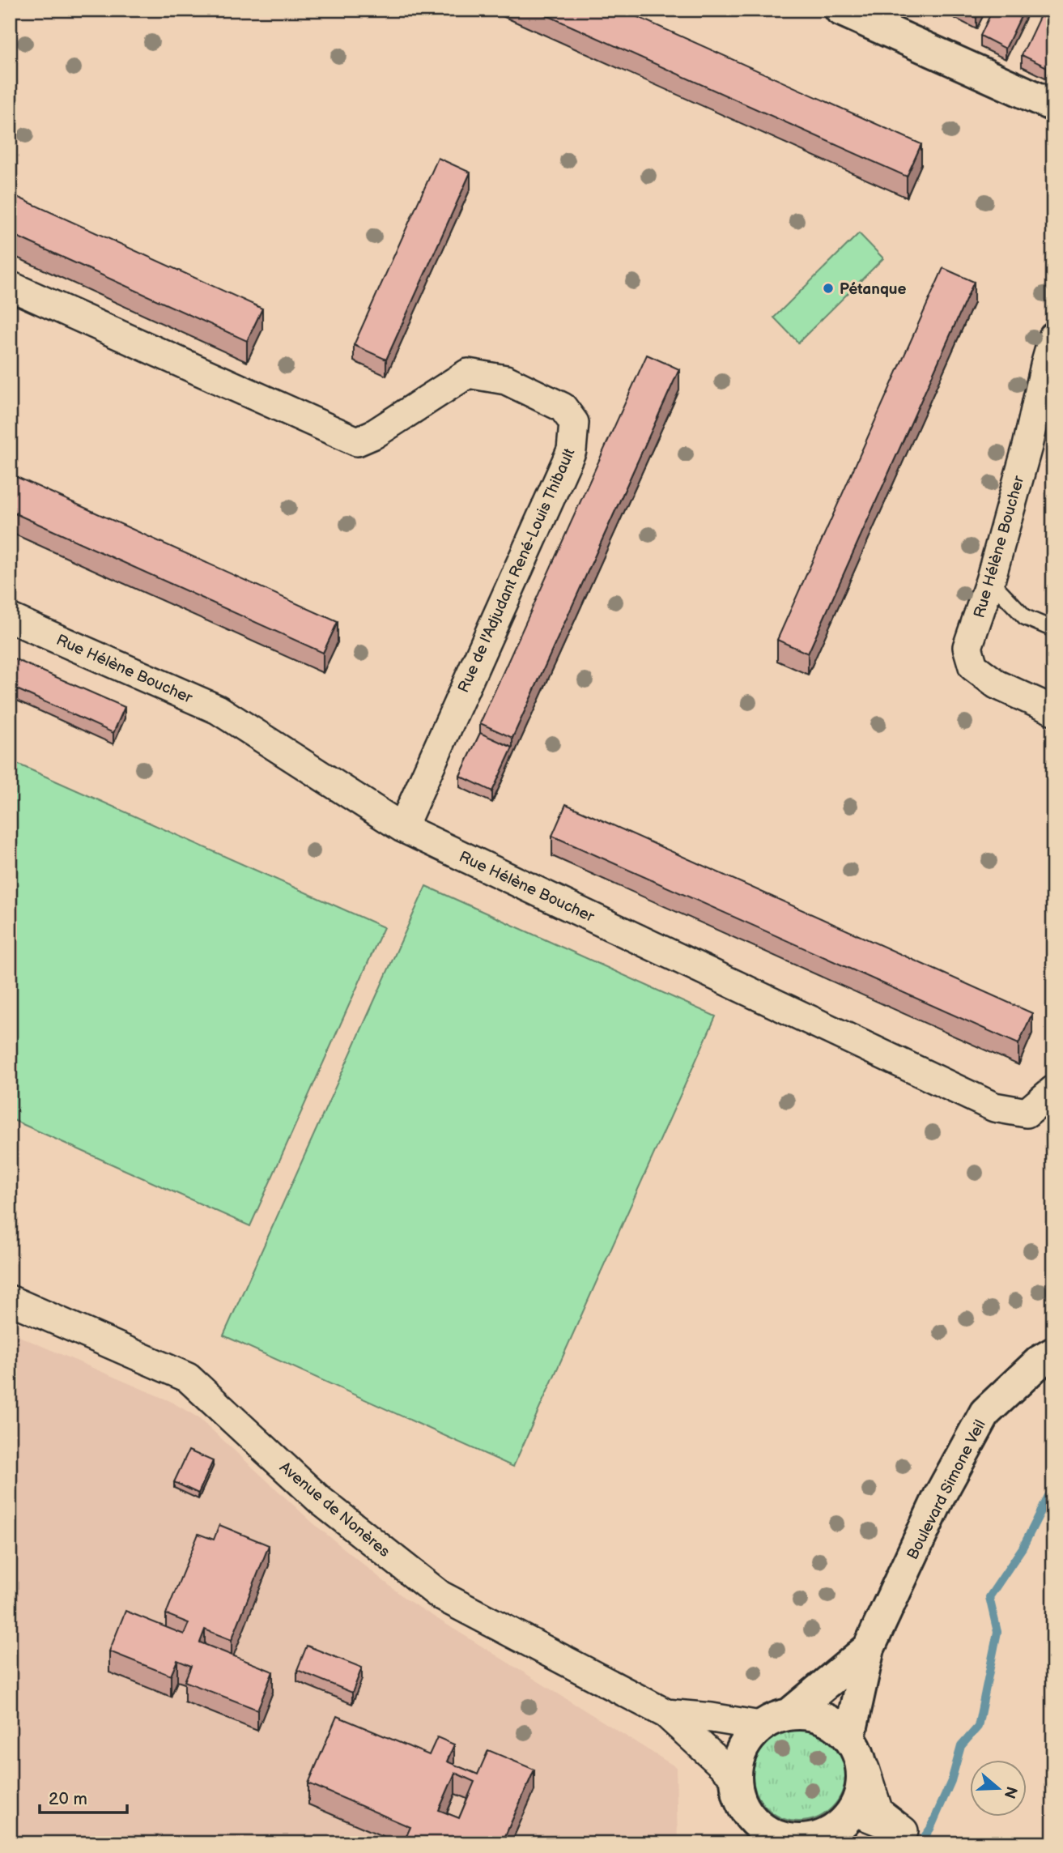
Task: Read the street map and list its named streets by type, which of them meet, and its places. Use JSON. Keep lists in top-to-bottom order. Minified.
{"streets":{"main road":["Boulevard Simone Veil"],"street":["Rue Hélène Boucher","Rue de l'Adjudant René-Louis Thibault","Avenue de Nonères"]},"crossings":[["Rue Hélène Boucher","Rue de l'Adjudant René-Louis Thibault"],["Boulevard Simone Veil","Avenue de Nonères"]],"places":["Pétanque"],"scale_bar":"20 m","north":"right"}
